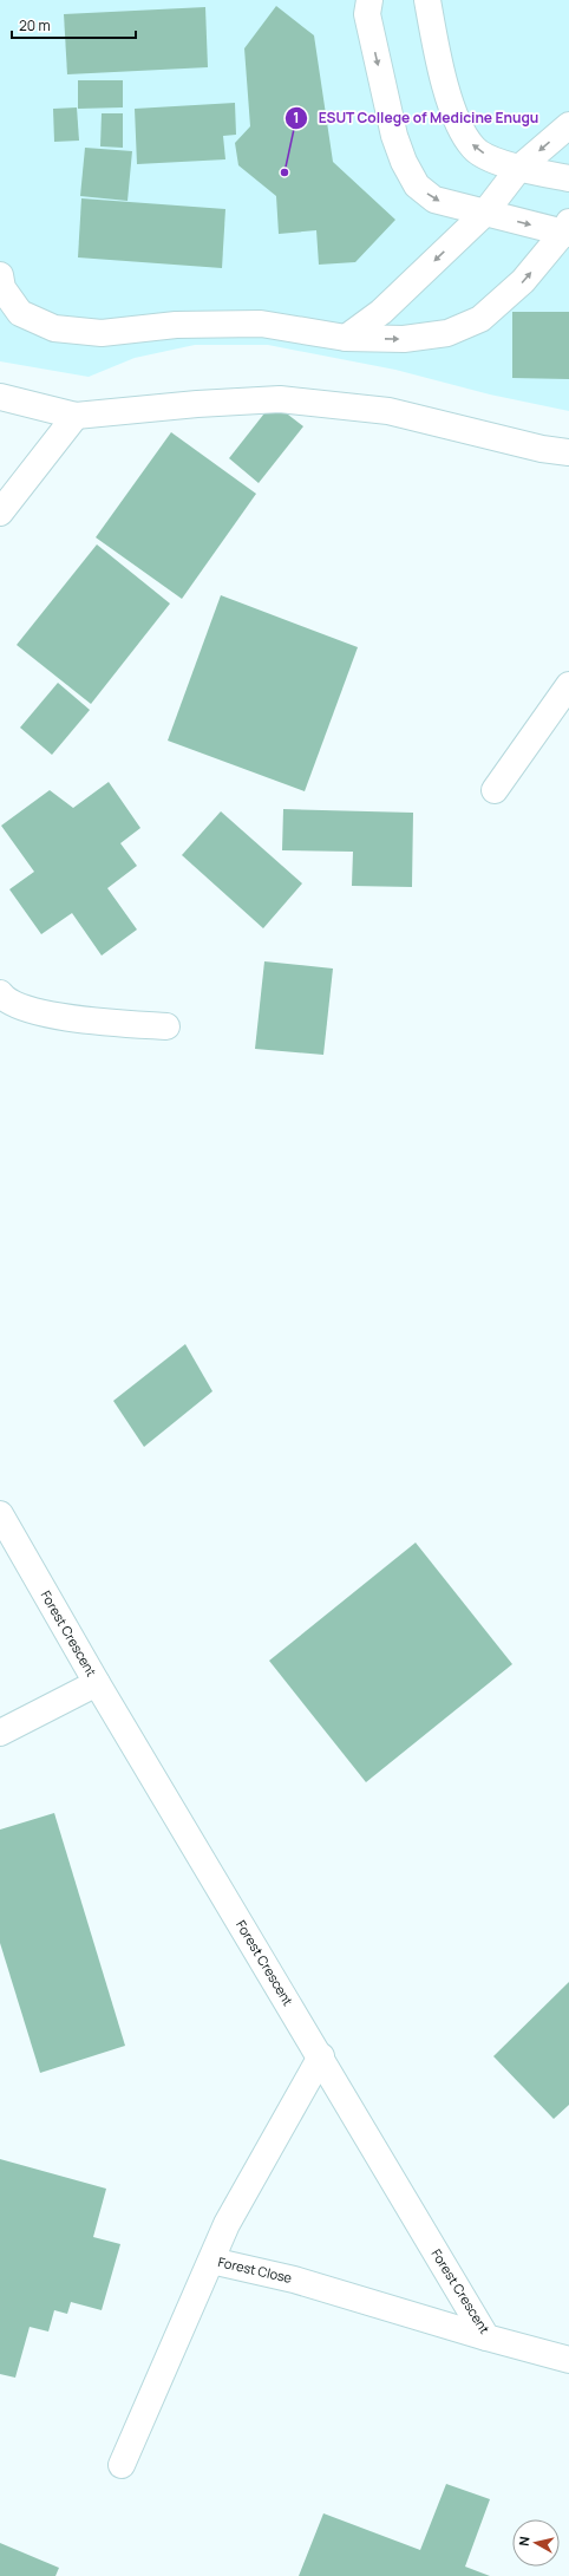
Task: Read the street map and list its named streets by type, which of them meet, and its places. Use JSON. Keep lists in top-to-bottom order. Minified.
{"streets":{"street":["Forest Crescent","Forest Close"]},"crossings":[["Forest Crescent","Forest Close"]],"places":["ESUT College of Medicine Enugu"],"scale_bar":"20 m","north":"left"}
